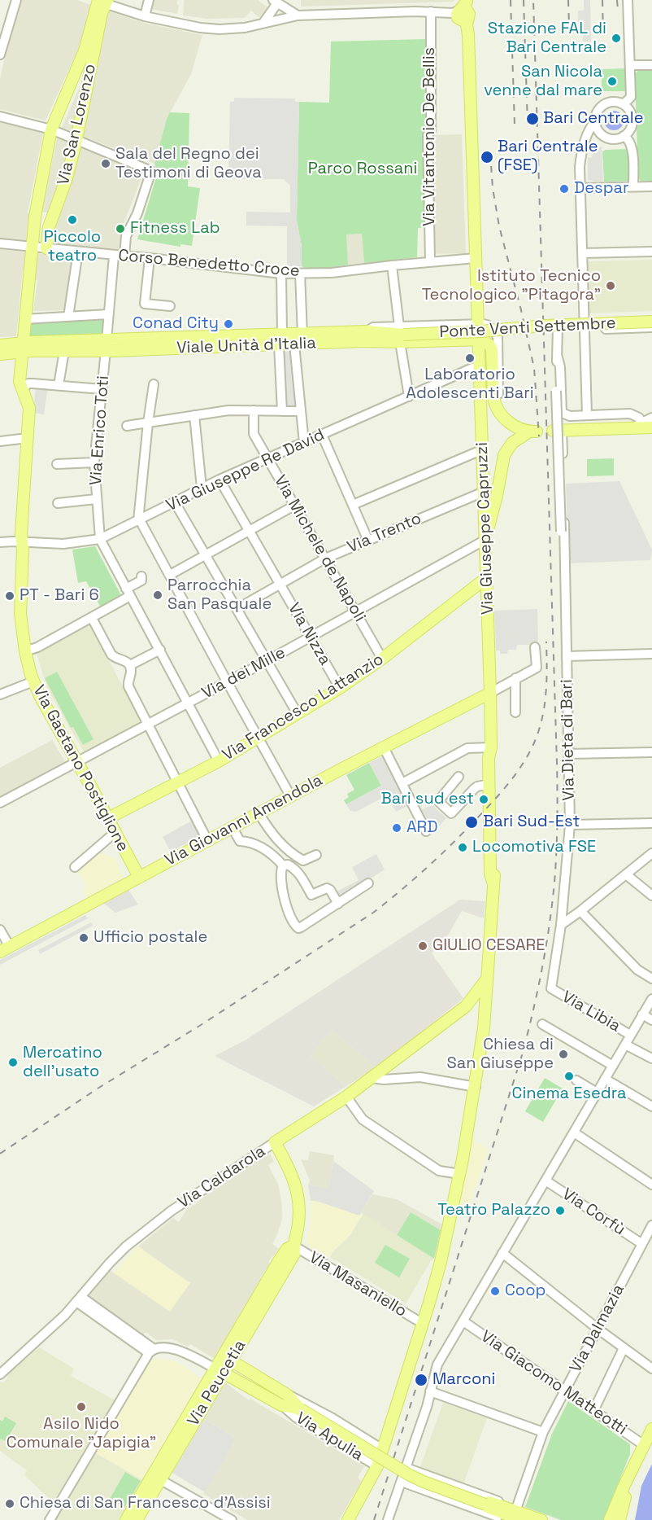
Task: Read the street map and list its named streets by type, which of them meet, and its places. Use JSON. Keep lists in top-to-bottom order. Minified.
{"streets":{"main road":["Via San Lorenzo","Ponte Venti Settembre","Viale Unità d'Italia","Via Giuseppe Capruzzi","Via Francesco Lattanzio","Via Gaetano Postiglione","Via Giovanni Amendola","Via Caldarola","Via Peucetia","Via Apulia"],"street":["Via Vitantonio De Bellis","Corso Benedetto Croce","Via Enrico Toti","Via Giuseppe Re David","Via Trento","Via Michele de Napoli","Via Nizza","Via dei Mille","Via Dieta di Bari","Via Libia","Via Corfù","Via Masaniello","Via Dalmazia","Via Giacomo Matteotti"]},"crossings":[["Via San Lorenzo","Corso Benedetto Croce"],["Via San Lorenzo","Via Gaetano Postiglione"],["Via Vitantonio De Bellis","Corso Benedetto Croce"],["Corso Benedetto Croce","Via Enrico Toti"],["Corso Benedetto Croce","Via Gaetano Postiglione"],["Ponte Venti Settembre","Viale Unità d'Italia"],["Viale Unità d'Italia","Via Enrico Toti"],["Viale Unità d'Italia","Via Giuseppe Capruzzi"],["Viale Unità d'Italia","Via Gaetano Postiglione"],["Via Enrico Toti","Via Giuseppe Re David"],["Via Giuseppe Re David","Via Giuseppe Capruzzi"],["Via Giuseppe Re David","Via Michele de Napoli"],["Via Giuseppe Re David","Via Nizza"],["Via Giuseppe Re David","Via Gaetano Postiglione"],["Via Giuseppe Capruzzi","Via Trento"],["Via Giuseppe Capruzzi","Via dei Mille"],["Via Giuseppe Capruzzi","Via Francesco Lattanzio"],["Via Giuseppe Capruzzi","Via Giovanni Amendola"],["Via Trento","Via Michele de Napoli"],["Via Trento","Via Nizza"],["Via Michele de Napoli","Via dei Mille"],["Via Michele de Napoli","Via Francesco Lattanzio"],["Via Nizza","Via dei Mille"],["Via Nizza","Via Francesco Lattanzio"],["Via dei Mille","Via Gaetano Postiglione"],["Via Francesco Lattanzio","Via Gaetano Postiglione"],["Via Dieta di Bari","Via Libia"],["Via Gaetano Postiglione","Via Giovanni Amendola"],["Via Caldarola","Via Peucetia"],["Via Corfù","Via Dalmazia"],["Via Masaniello","Via Peucetia"],["Via Dalmazia","Via Giacomo Matteotti"],["Via Peucetia","Via Apulia"]],"parks":["Parco Rossani"],"places":["Stazione FAL di Bari Centrale","San Nicola venne dal mare","Bari Centrale","Bari Centrale (FSE)","Sala del Regno dei Testimoni di Geova","Despar","Piccolo teatro","Fitness Lab","Istituto Tecnico Tecnologico \"Pitagora\"","Conad City","Laboratorio Adolescenti Bari","Parrocchia San Pasquale","PT - Bari 6","Bari sud est","Bari Sud-Est","ARD","Locomotiva FSE","Ufficio postale","GIULIO CESARE","Chiesa di San Giuseppe","Mercatino dell'usato","Cinema Esedra","Teatro Palazzo","Coop","Marconi","Asilo Nido Comunale \"Japigia\"","Chiesa di San Francesco d'Assisi"]}
